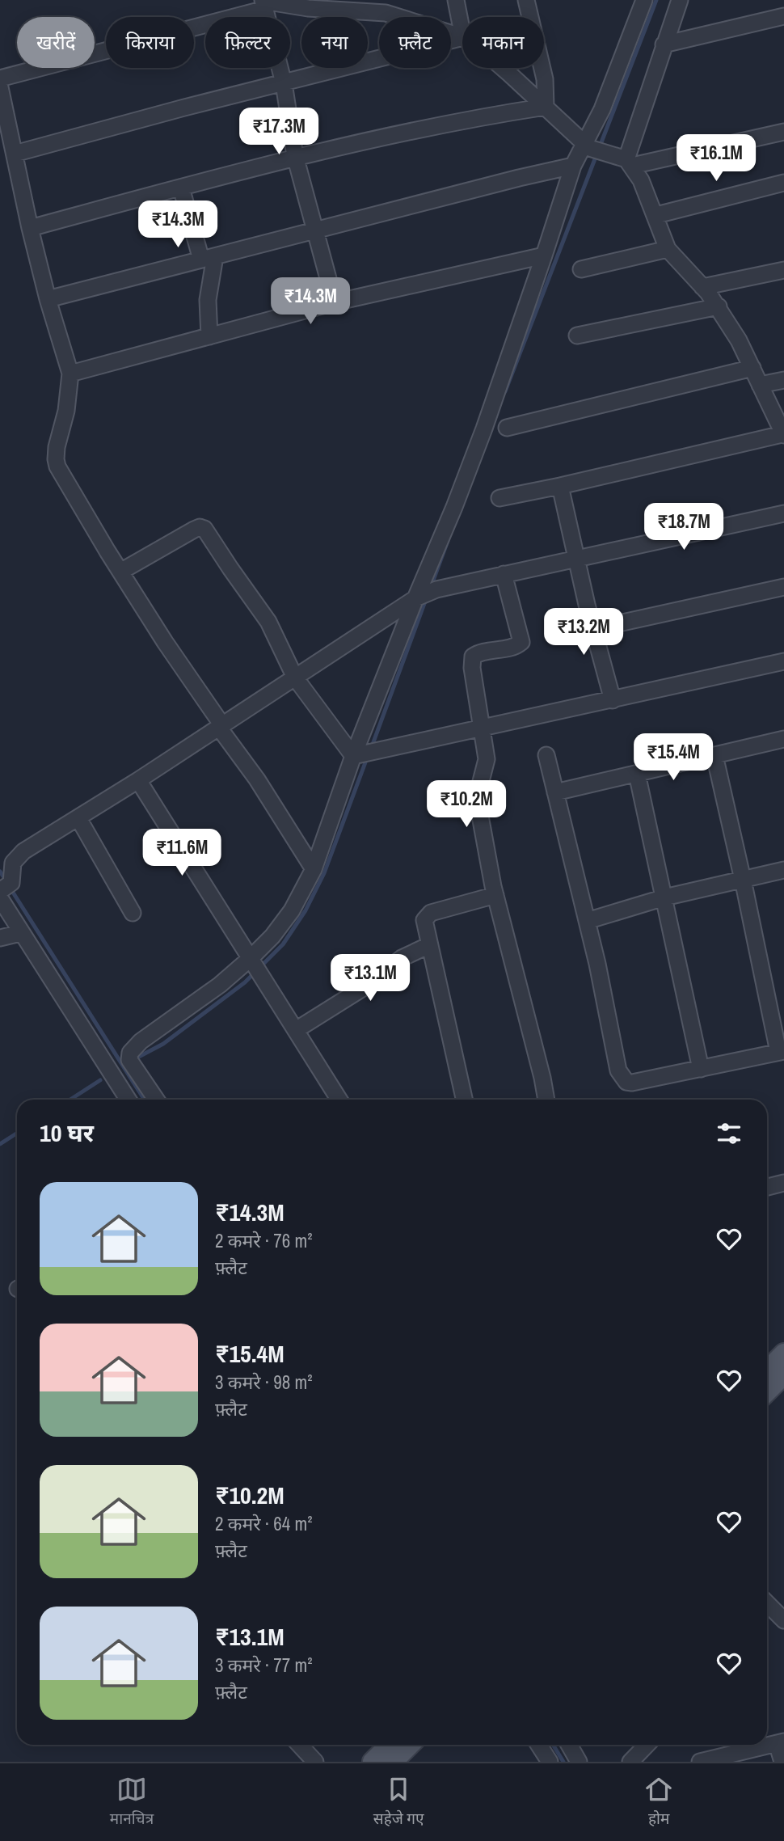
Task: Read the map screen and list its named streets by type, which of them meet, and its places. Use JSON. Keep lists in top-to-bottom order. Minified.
{"page":{"chip":["खरीदें","किराया","फ़िल्टर","नया","फ़्लैट","मकान"],"price":["₹17.3M","₹16.1M","₹14.3M","₹14.3M","₹18.7M","₹13.2M","₹15.4M","₹10.2M","₹11.6M","₹13.1M"],"heading":"10 घर","list":[{"name":"₹14.3M","note":"2 कमरे · 76 m² · फ़्लैट"},{"name":"₹15.4M","note":"3 कमरे · 98 m² · फ़्लैट"},{"name":"₹10.2M","note":"2 कमरे · 64 m² · फ़्लैट"},{"name":"₹13.1M","note":"3 कमरे · 77 m² · फ़्लैट"}],"tabs":["मानचित्र","सहेजे गए","होम"]}}
